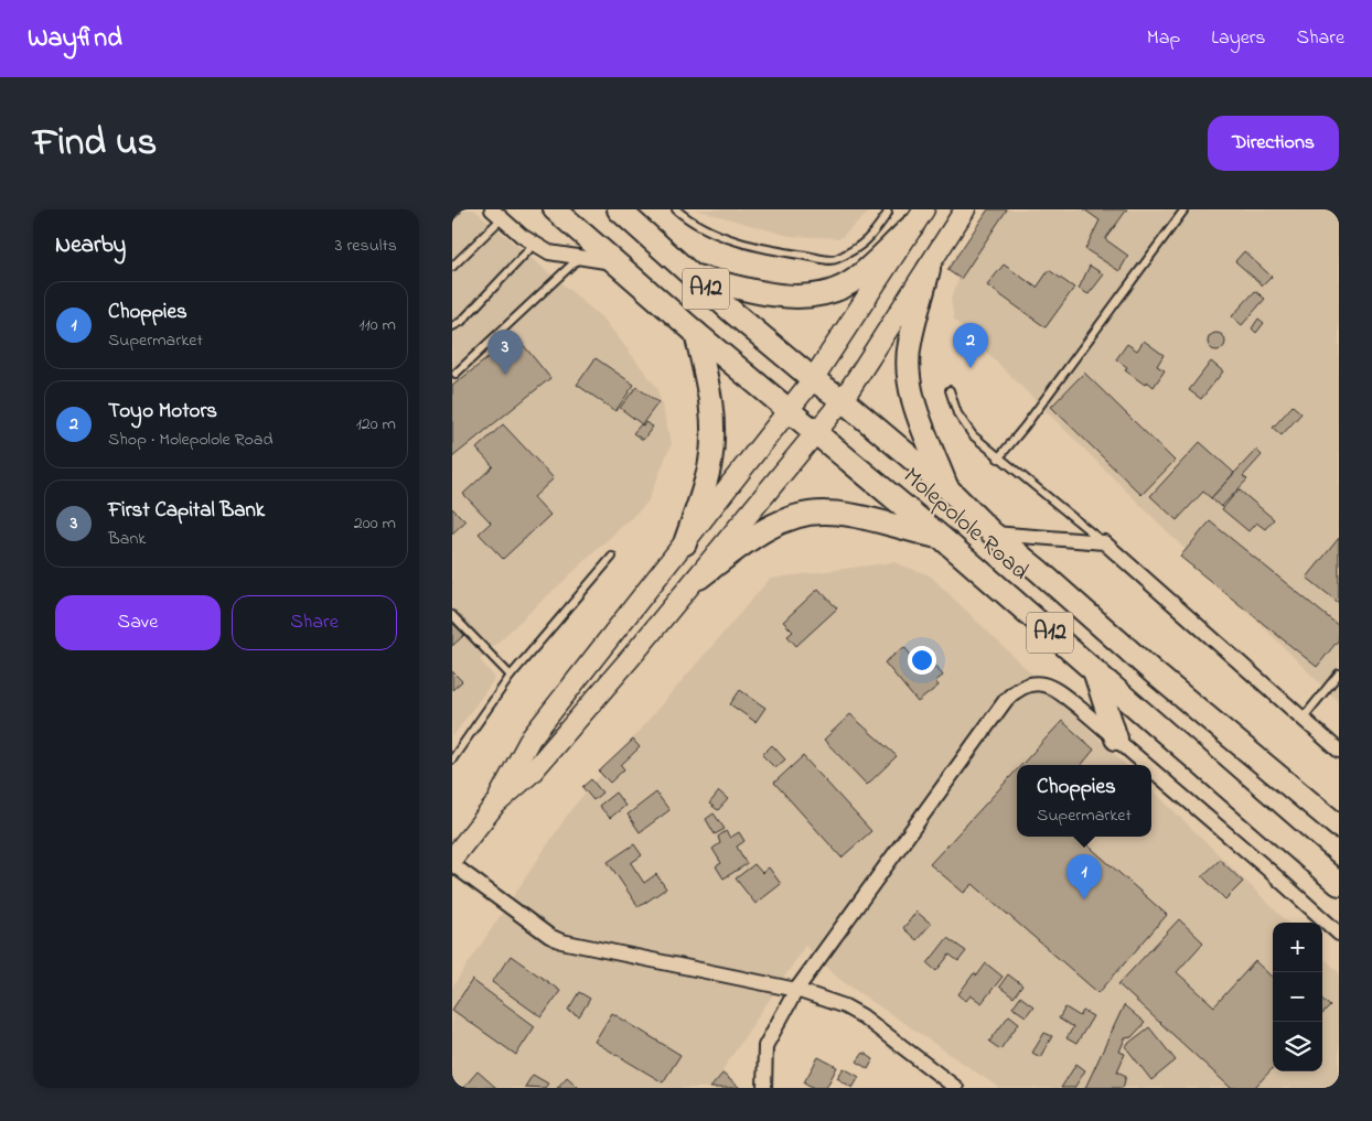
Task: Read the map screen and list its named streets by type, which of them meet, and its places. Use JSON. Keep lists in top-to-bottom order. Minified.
{"streets":{"main road":["A12","Molepolole Road"]},"page":{"header":"Wayfind","nav":["Map","Layers","Share"],"title":"Find us","buttons":["Directions",["Save","Share"]],"heading":["Nearby","3 results"],"list":[{"mark":"1","name":"Choppies","note":"Supermarket","value":"110 m"},{"mark":"2","name":"Toyo Motors","note":"Shop · Molepolole Road","value":"120 m"},{"mark":"3","name":"First Capital Bank","note":"Bank","value":"200 m"}],"pins":["2","3","1"],"popup":["Choppies","Supermarket"],"map_buttons":["+","−"]}}
